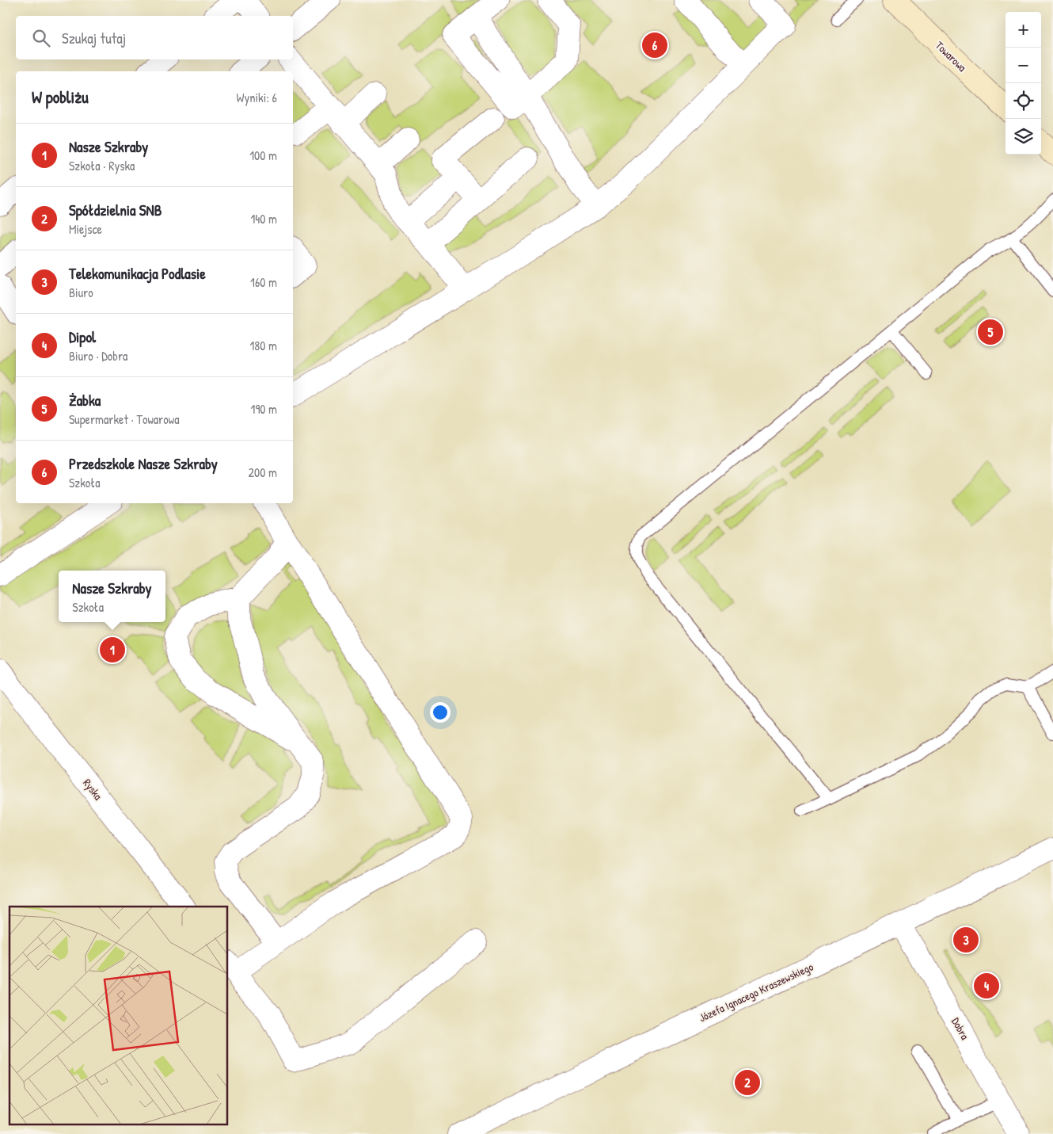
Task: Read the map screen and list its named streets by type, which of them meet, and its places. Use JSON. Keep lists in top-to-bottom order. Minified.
{"streets":{"main road":["Towarowa"],"street":["Ryska","Józefa Ignacego Kraszewskiego","Dobra"]},"crossings":[["Józefa Ignacego Kraszewskiego","Dobra"]],"page":{"map_buttons":["+","−"],"search":"Szukaj tutaj","pins":["6","5","1","3","4","2"],"heading":["W pobliżu","Wyniki: 6"],"list":[{"mark":"1","name":"Nasze Szkraby","note":"Szkoła · Ryska","value":"100 m"},{"mark":"2","name":"Spółdzielnia SNB","note":"Miejsce","value":"140 m"},{"mark":"3","name":"Telekomunikacja Podlasie","note":"Biuro","value":"160 m"},{"mark":"4","name":"Dipol","note":"Biuro · Dobra","value":"180 m"},{"mark":"5","name":"Żabka","note":"Supermarket · Towarowa","value":"190 m"},{"mark":"6","name":"Przedszkole Nasze Szkraby","note":"Szkoła","value":"200 m"}],"popup":["Nasze Szkraby","Szkoła"]}}
